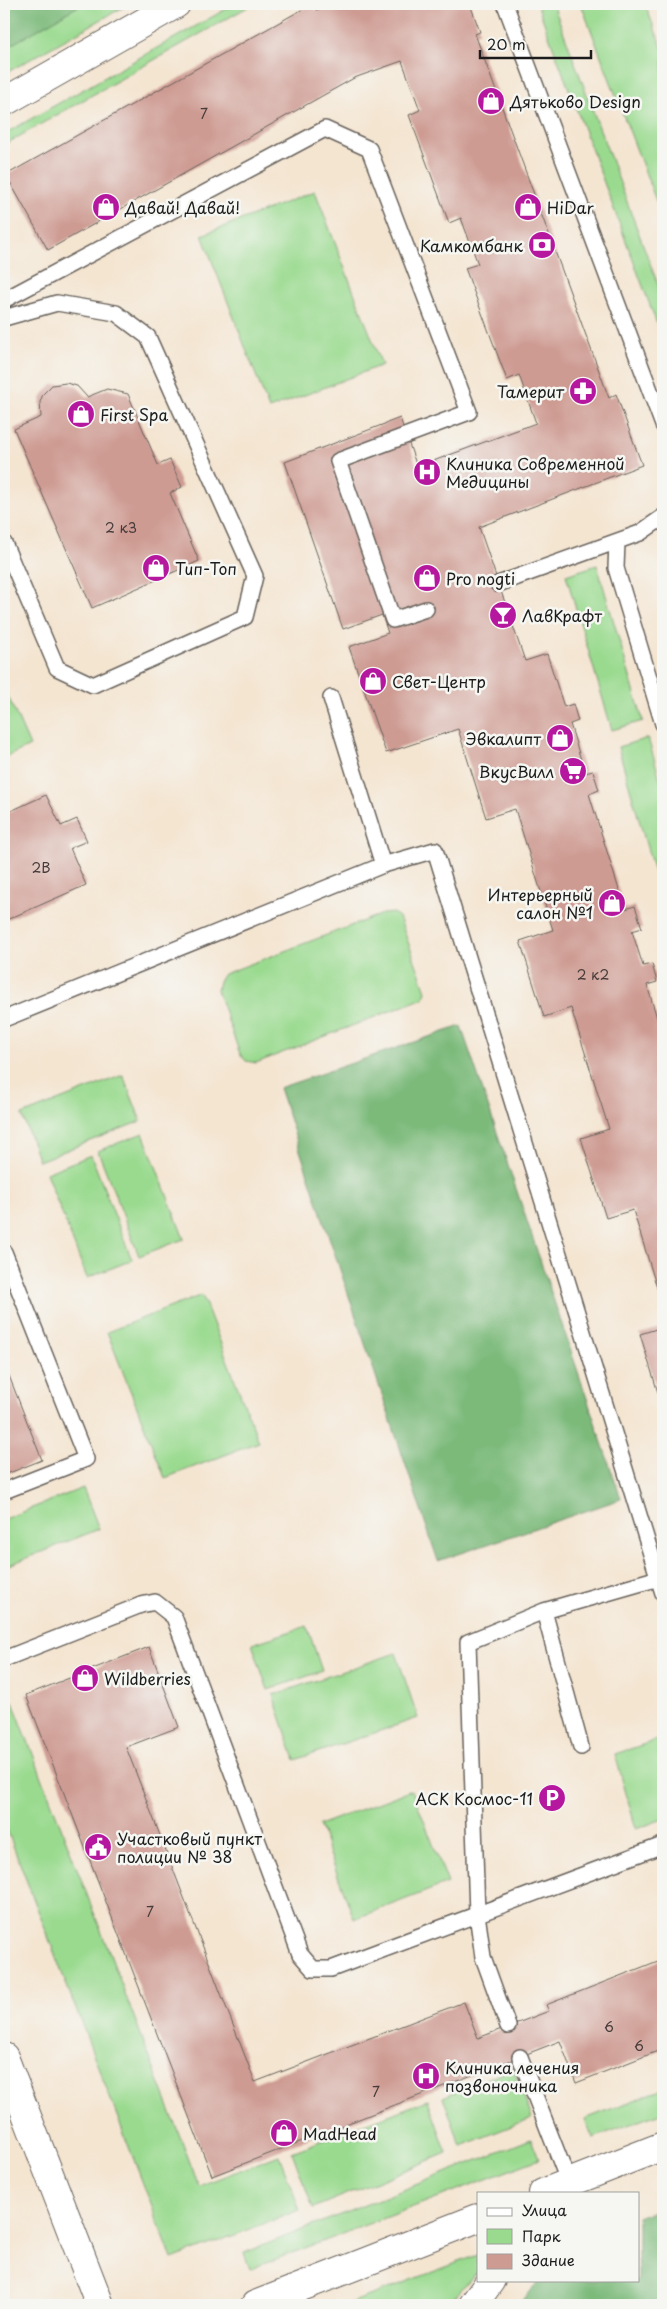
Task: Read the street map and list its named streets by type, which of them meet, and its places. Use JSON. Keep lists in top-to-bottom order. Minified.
{"places":{"shop":["Дятьково Design","Давай! Давай!","HiDar","First Spa","Тип-Топ","Pro nogti","Свет-Центр","Эвкалипт","Интерьерный салон №1","Wildberries","MadHead"],"bank":["Камкомбанк"],"pharmacy":["Тамерит"],"hospital":["Клиника Современной Медицины","Клиника лечения позвоночника"],"bar":["ЛавКрафт"],"supermarket":["ВкусВилл"],"parking":["АСК Космос-11"],"public building":["Участковый пункт полиции № 38"]},"house_numbers":["7","2 к3","2В","2 к2","7","6","6","7"],"legend":["Улица","Парк","Здание"],"scale_bar":"20 m"}
